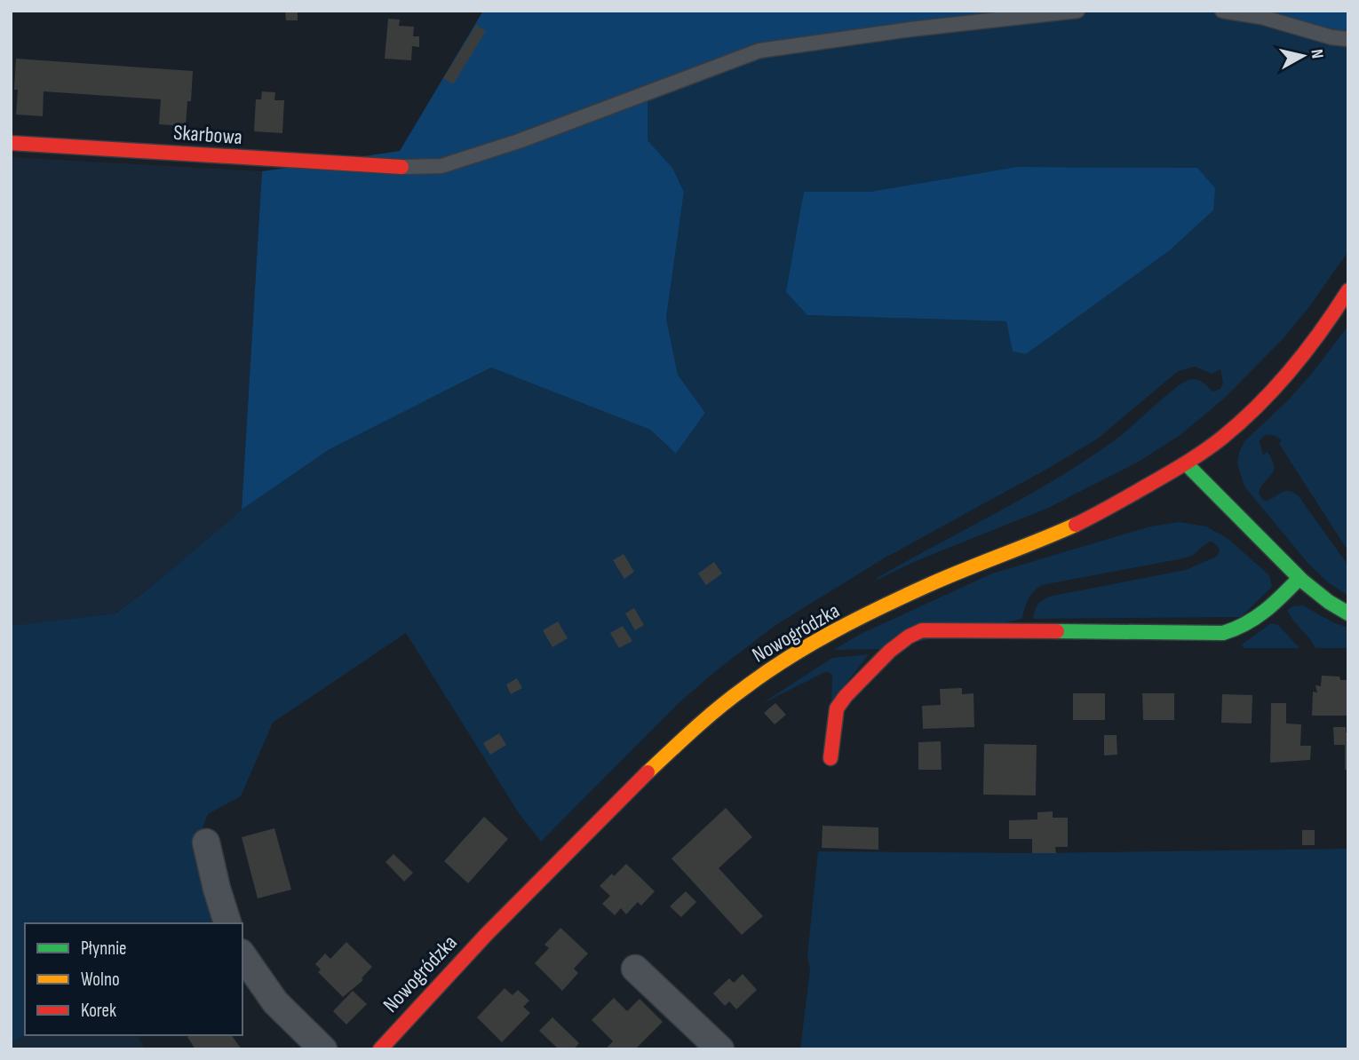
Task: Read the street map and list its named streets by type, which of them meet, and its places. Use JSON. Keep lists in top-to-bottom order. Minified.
{"streets":{"main road":["Skarbowa","Nowogródzka"]},"legend":["Płynnie","Wolno","Korek"],"north":"right"}
